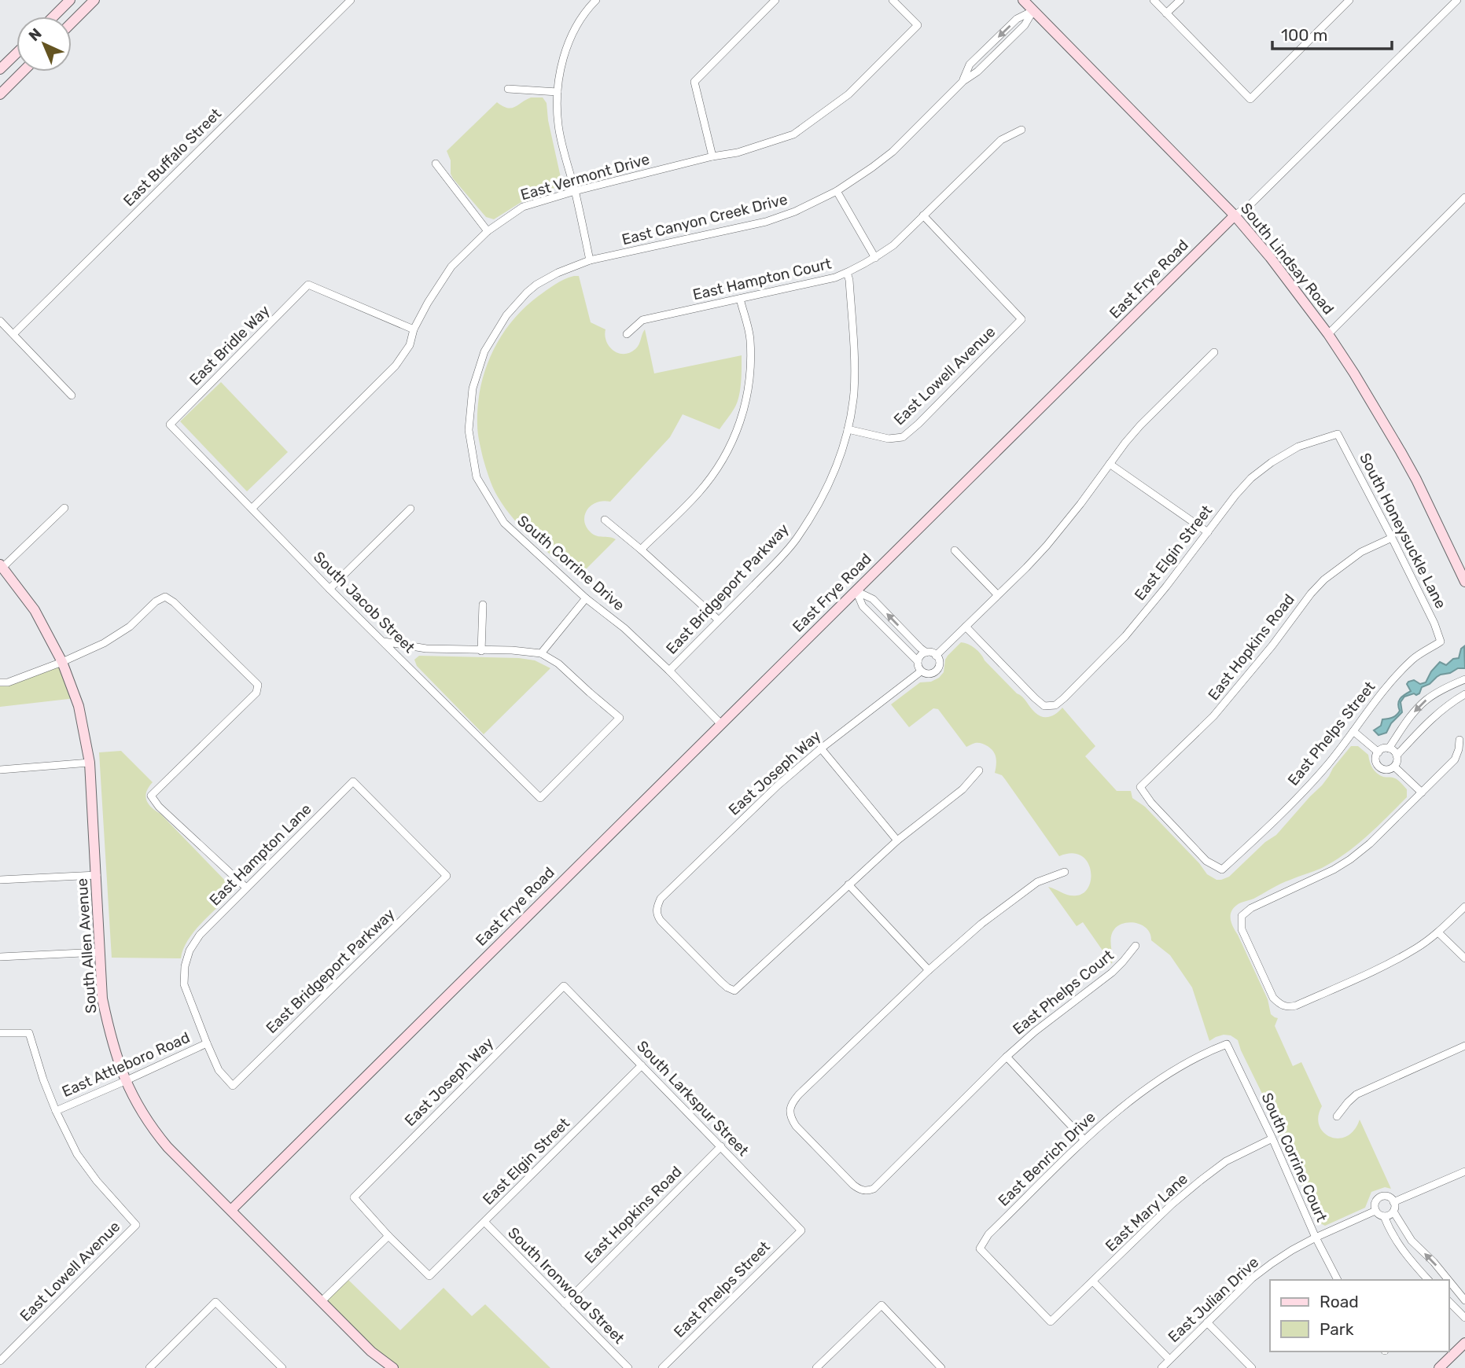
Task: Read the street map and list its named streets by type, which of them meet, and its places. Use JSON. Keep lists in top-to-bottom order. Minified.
{"streets":{"street":["East Buffalo Street","East Vermont Drive","East Canyon Creek Drive","South Lindsay Road","East Hampton Court","East Frye Road","East Bridle Way","East Lowell Avenue","South Honeysuckle Lane","East Elgin Street","South Corrine Drive","East Bridgeport Parkway","South Jacob Street","East Hopkins Road","East Phelps Street","East Joseph Way","East Hampton Lane","South Allen Avenue","East Phelps Court","East Attleboro Road","South Larkspur Street","South Corrine Court","East Benrich Drive","East Mary Lane","South Ironwood Street","East Julian Drive"]},"crossings":[["East Vermont Drive","East Bridle Way"],["East Vermont Drive","South Jacob Street"],["East Canyon Creek Drive","South Lindsay Road"],["East Canyon Creek Drive","South Corrine Drive"],["South Lindsay Road","East Frye Road"],["East Hampton Court","East Lowell Avenue"],["East Hampton Court","East Bridgeport Parkway"],["East Frye Road","South Corrine Drive"],["East Frye Road","South Allen Avenue"],["East Bridle Way","South Jacob Street"],["East Lowell Avenue","East Bridgeport Parkway"],["East Lowell Avenue","East Attleboro Road"],["South Honeysuckle Lane","East Elgin Street"],["South Honeysuckle Lane","East Hopkins Road"],["South Honeysuckle Lane","East Phelps Street"],["East Elgin Street","East Joseph Way"],["East Elgin Street","South Larkspur Street"],["East Elgin Street","South Ironwood Street"],["South Corrine Drive","East Bridgeport Parkway"],["East Bridgeport Parkway","East Hampton Lane"],["East Bridgeport Parkway","East Attleboro Road"],["East Hopkins Road","East Phelps Street"],["East Hopkins Road","South Larkspur Street"],["East Hopkins Road","South Ironwood Street"],["East Phelps Street","South Larkspur Street"],["East Joseph Way","South Larkspur Street"],["East Hampton Lane","East Attleboro Road"],["South Allen Avenue","East Attleboro Road"],["South Corrine Court","East Benrich Drive"],["South Corrine Court","East Mary Lane"],["South Corrine Court","East Julian Drive"],["East Benrich Drive","East Mary Lane"]],"legend":["Road","Park"],"scale_bar":"100 m","north":"top left"}
